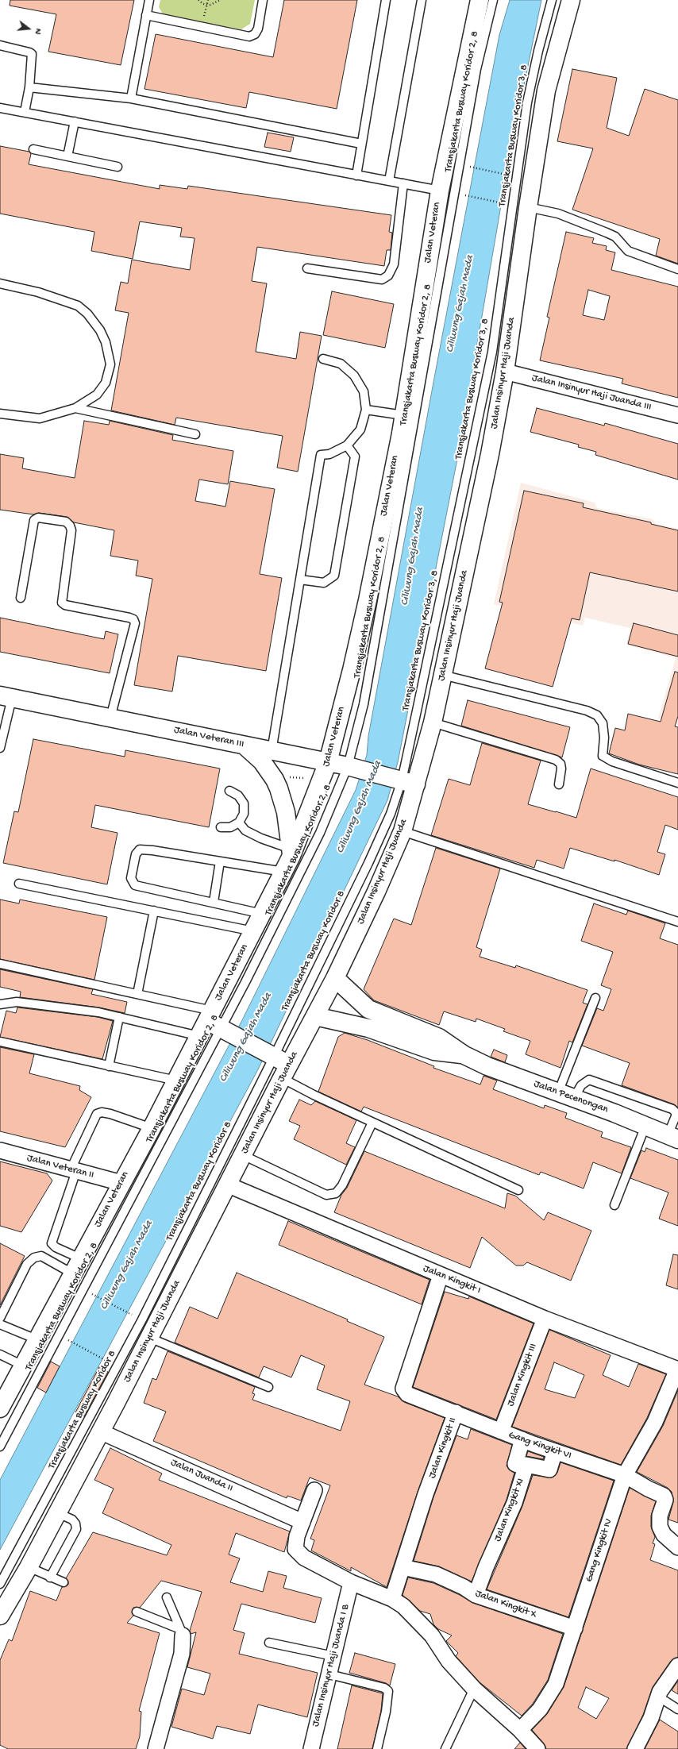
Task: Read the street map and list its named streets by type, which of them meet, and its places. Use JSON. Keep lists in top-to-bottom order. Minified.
{"streets":{"main road":["Jalan Veteran","Jalan Insinyur Haji Juanda","Jalan Veteran III","Jalan Pecenongan"],"street":["Jalan Insinyur Haji Juanda III","Jalan Veteran II","Jalan Kingkit I","Jalan Kingkit III","Gang Kingkit VI","Jalan Kingkit II","Jalan Juanda II","Jalan Kingkit XI","Gang Kingkit IV","Jalan Kingkit X","Jalan Insinyur Haji Juanda I B"],"lane":["Transjakarta Busway Koridor 2, 8","Transjakarta Busway Koridor 3, 8","Transjakarta Busway Koridor 8"]},"crossings":[["Transjakarta Busway Koridor 2, 8","Jalan Veteran"],["Transjakarta Busway Koridor 2, 8","Jalan Veteran III"],["Transjakarta Busway Koridor 3, 8","Jalan Insinyur Haji Juanda"],["Transjakarta Busway Koridor 3, 8","Jalan Veteran III"],["Transjakarta Busway Koridor 3, 8","Transjakarta Busway Koridor 8"],["Jalan Veteran","Jalan Veteran III"],["Jalan Veteran","Jalan Veteran II"],["Jalan Insinyur Haji Juanda","Jalan Insinyur Haji Juanda III"],["Jalan Insinyur Haji Juanda","Jalan Veteran III"],["Jalan Insinyur Haji Juanda","Transjakarta Busway Koridor 8"],["Jalan Insinyur Haji Juanda","Jalan Pecenongan"],["Jalan Insinyur Haji Juanda","Jalan Kingkit I"],["Jalan Insinyur Haji Juanda","Jalan Juanda II"],["Jalan Veteran III","Transjakarta Busway Koridor 8"],["Jalan Kingkit I","Jalan Kingkit III"],["Jalan Kingkit I","Jalan Kingkit II"],["Jalan Kingkit I","Gang Kingkit IV"],["Jalan Kingkit III","Gang Kingkit VI"],["Gang Kingkit VI","Jalan Kingkit II"],["Gang Kingkit VI","Jalan Kingkit XI"],["Gang Kingkit VI","Gang Kingkit IV"],["Jalan Kingkit II","Jalan Kingkit X"],["Jalan Kingkit XI","Jalan Kingkit X"],["Gang Kingkit IV","Jalan Kingkit X"]],"water":["Ciliwung Gajah Mada"],"north":"right"}
